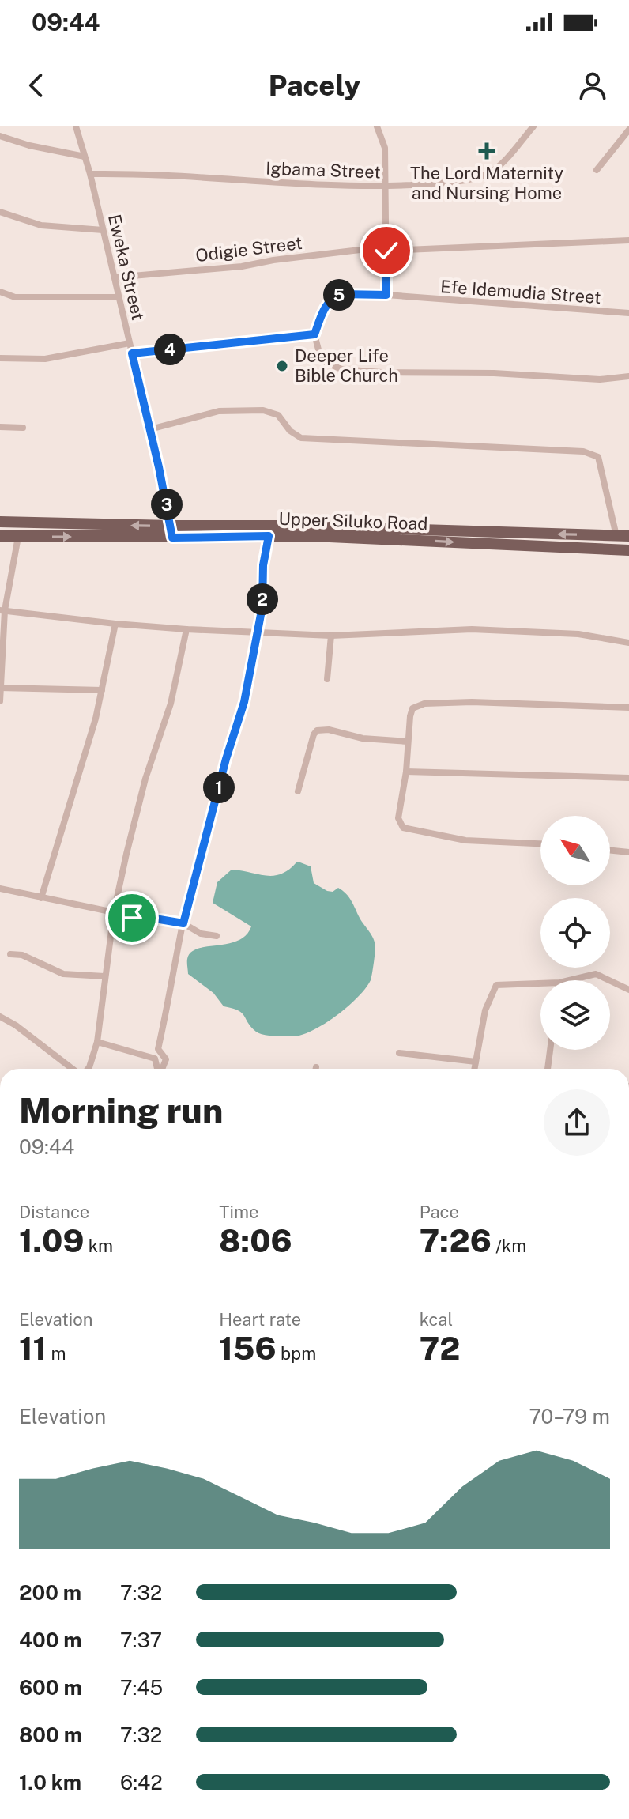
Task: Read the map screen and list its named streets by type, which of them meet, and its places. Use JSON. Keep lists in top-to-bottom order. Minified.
{"streets":{"main road":["Upper Siluko Road"],"street":["Igbama Street","Odigie Street","Eweka Street","Efe Idemudia Street"]},"crossings":[["Igbama Street","Eweka Street"],["Odigie Street","Eweka Street"],["Eweka Street","Upper Siluko Road"]],"places":{"health":["The Lord Maternity and Nursing Home"],"other":["Deeper Life Bible Church"]},"north":"top left","page":{"status":"09:44","header":"Pacely","pins":["5","4","3","2","1"],"heading":["Morning run","09:44"],"stats":[["Distance","1.09 km"],["Time","8:06"],["Pace","7:26 /km"],["Elevation","11 m"],["Heart rate","156 bpm"],["kcal","72"]],"chart":["Elevation","70–79 m"],"list":[{"name":"200 m","note":"7:32"},{"name":"400 m","note":"7:37"},{"name":"600 m","note":"7:45"},{"name":"800 m","note":"7:32"},{"name":"1.0 km","note":"6:42"}]}}
